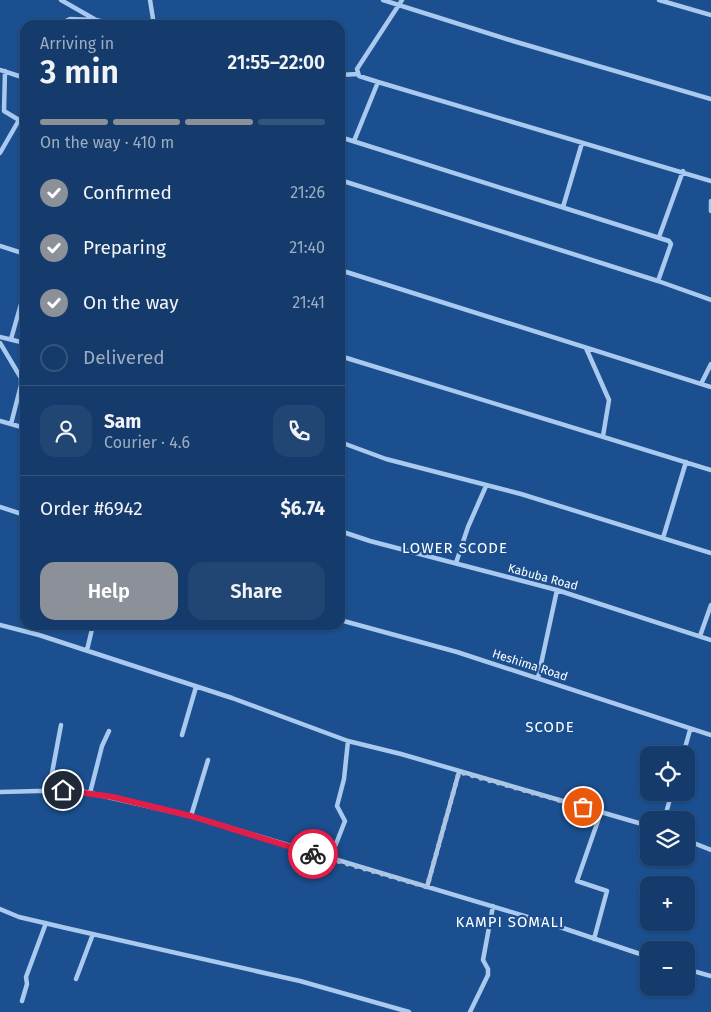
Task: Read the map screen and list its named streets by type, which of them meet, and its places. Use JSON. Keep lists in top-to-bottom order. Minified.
{"streets":{"street":["Kabuba Road","Heshima Road"]},"districts":["LOWER SCODE","SCODE","KAMPI SOMALI"],"page":{"heading":["3 min","Arriving in","21:55–22:00"],"panel":["Sam","Courier · 4.6","Order #6942","$6.74"],"bar":"On the way · 410 m","list":[["Confirmed","21:26"],["Preparing","21:40"],["On the way","21:41"],"Delivered"],"buttons":["Help","Share"],"map_buttons":["+","−"]}}
